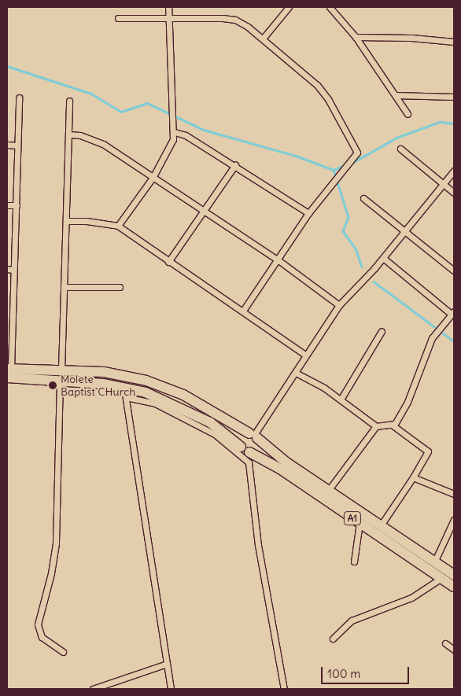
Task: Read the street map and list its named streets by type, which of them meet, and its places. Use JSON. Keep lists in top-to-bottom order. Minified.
{"streets":{"highway":["A1"]},"places":["Molete Baptist CHurch"],"scale_bar":"100 m"}
